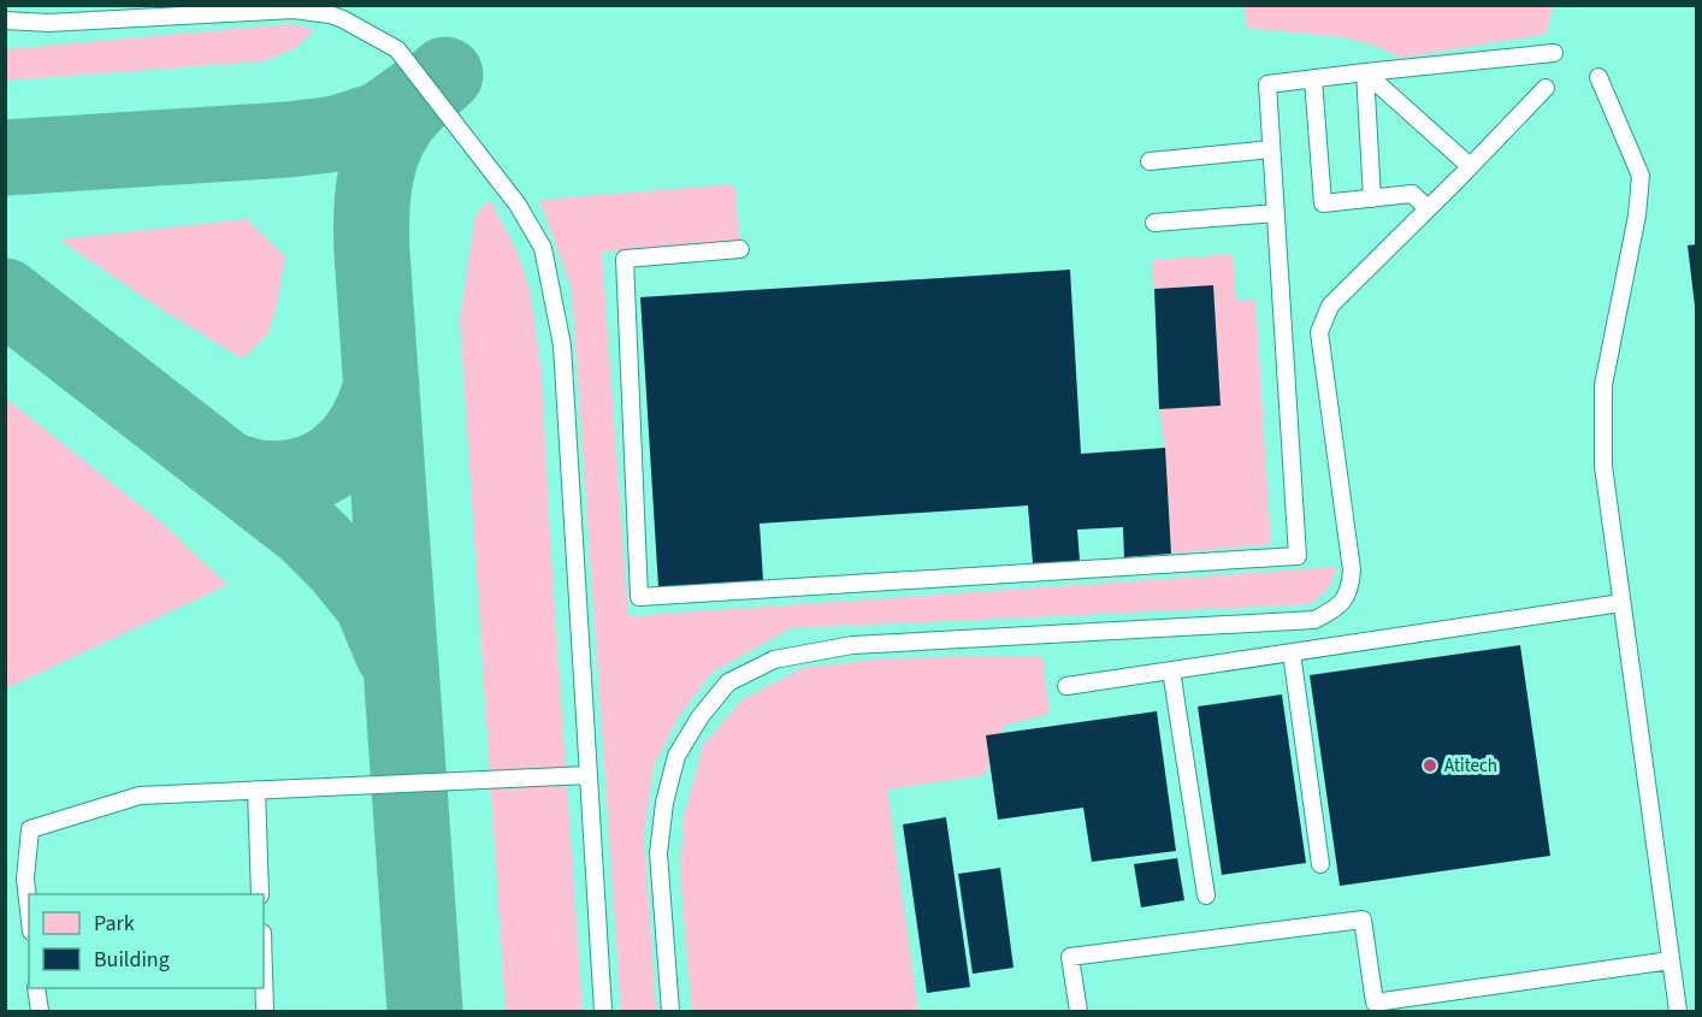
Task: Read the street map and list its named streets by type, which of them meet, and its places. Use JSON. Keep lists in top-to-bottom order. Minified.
{"places":["Atitech"],"legend":["Park","Building"]}
